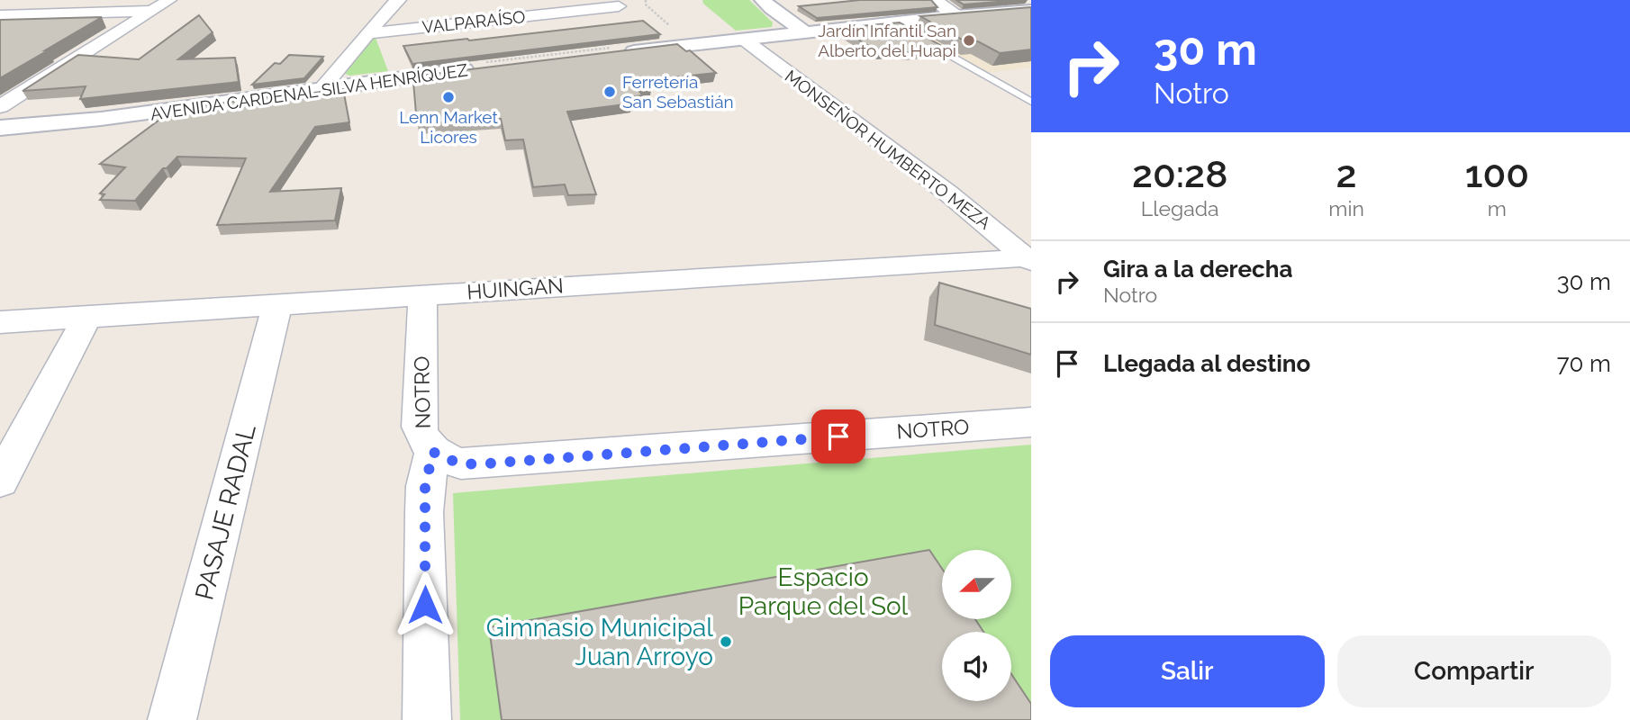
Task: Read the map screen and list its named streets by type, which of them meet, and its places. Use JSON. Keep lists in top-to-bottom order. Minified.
{"streets":{"street":["VALPARAÍSO","AVENIDA CARDENAL SILVA HENRÍQUEZ","MONSEÑOR HUMBERTO MEZA","HUINGAN","NOTRO","PASAJE RADAL"]},"crossings":[["MONSEÑOR HUMBERTO MEZA","HUINGAN"],["HUINGAN","NOTRO"],["HUINGAN","PASAJE RADAL"]],"parks":["Espacio Parque del Sol"],"places":["Jardín Infantil San Alberto del Huapi","Ferretería San Sebastián","Lenn Market Licores","Gimnasio Municipal Juan Arroyo"],"north":"left","page":{"turn":["30 m","Notro"],"eta":["20:28","Llegada","2","min","100","m"],"list":[{"name":"Gira a la derecha","note":"Notro","value":"30 m"},{"name":"Llegada al destino","value":"70 m"}],"buttons":["Salir","Compartir"]}}
